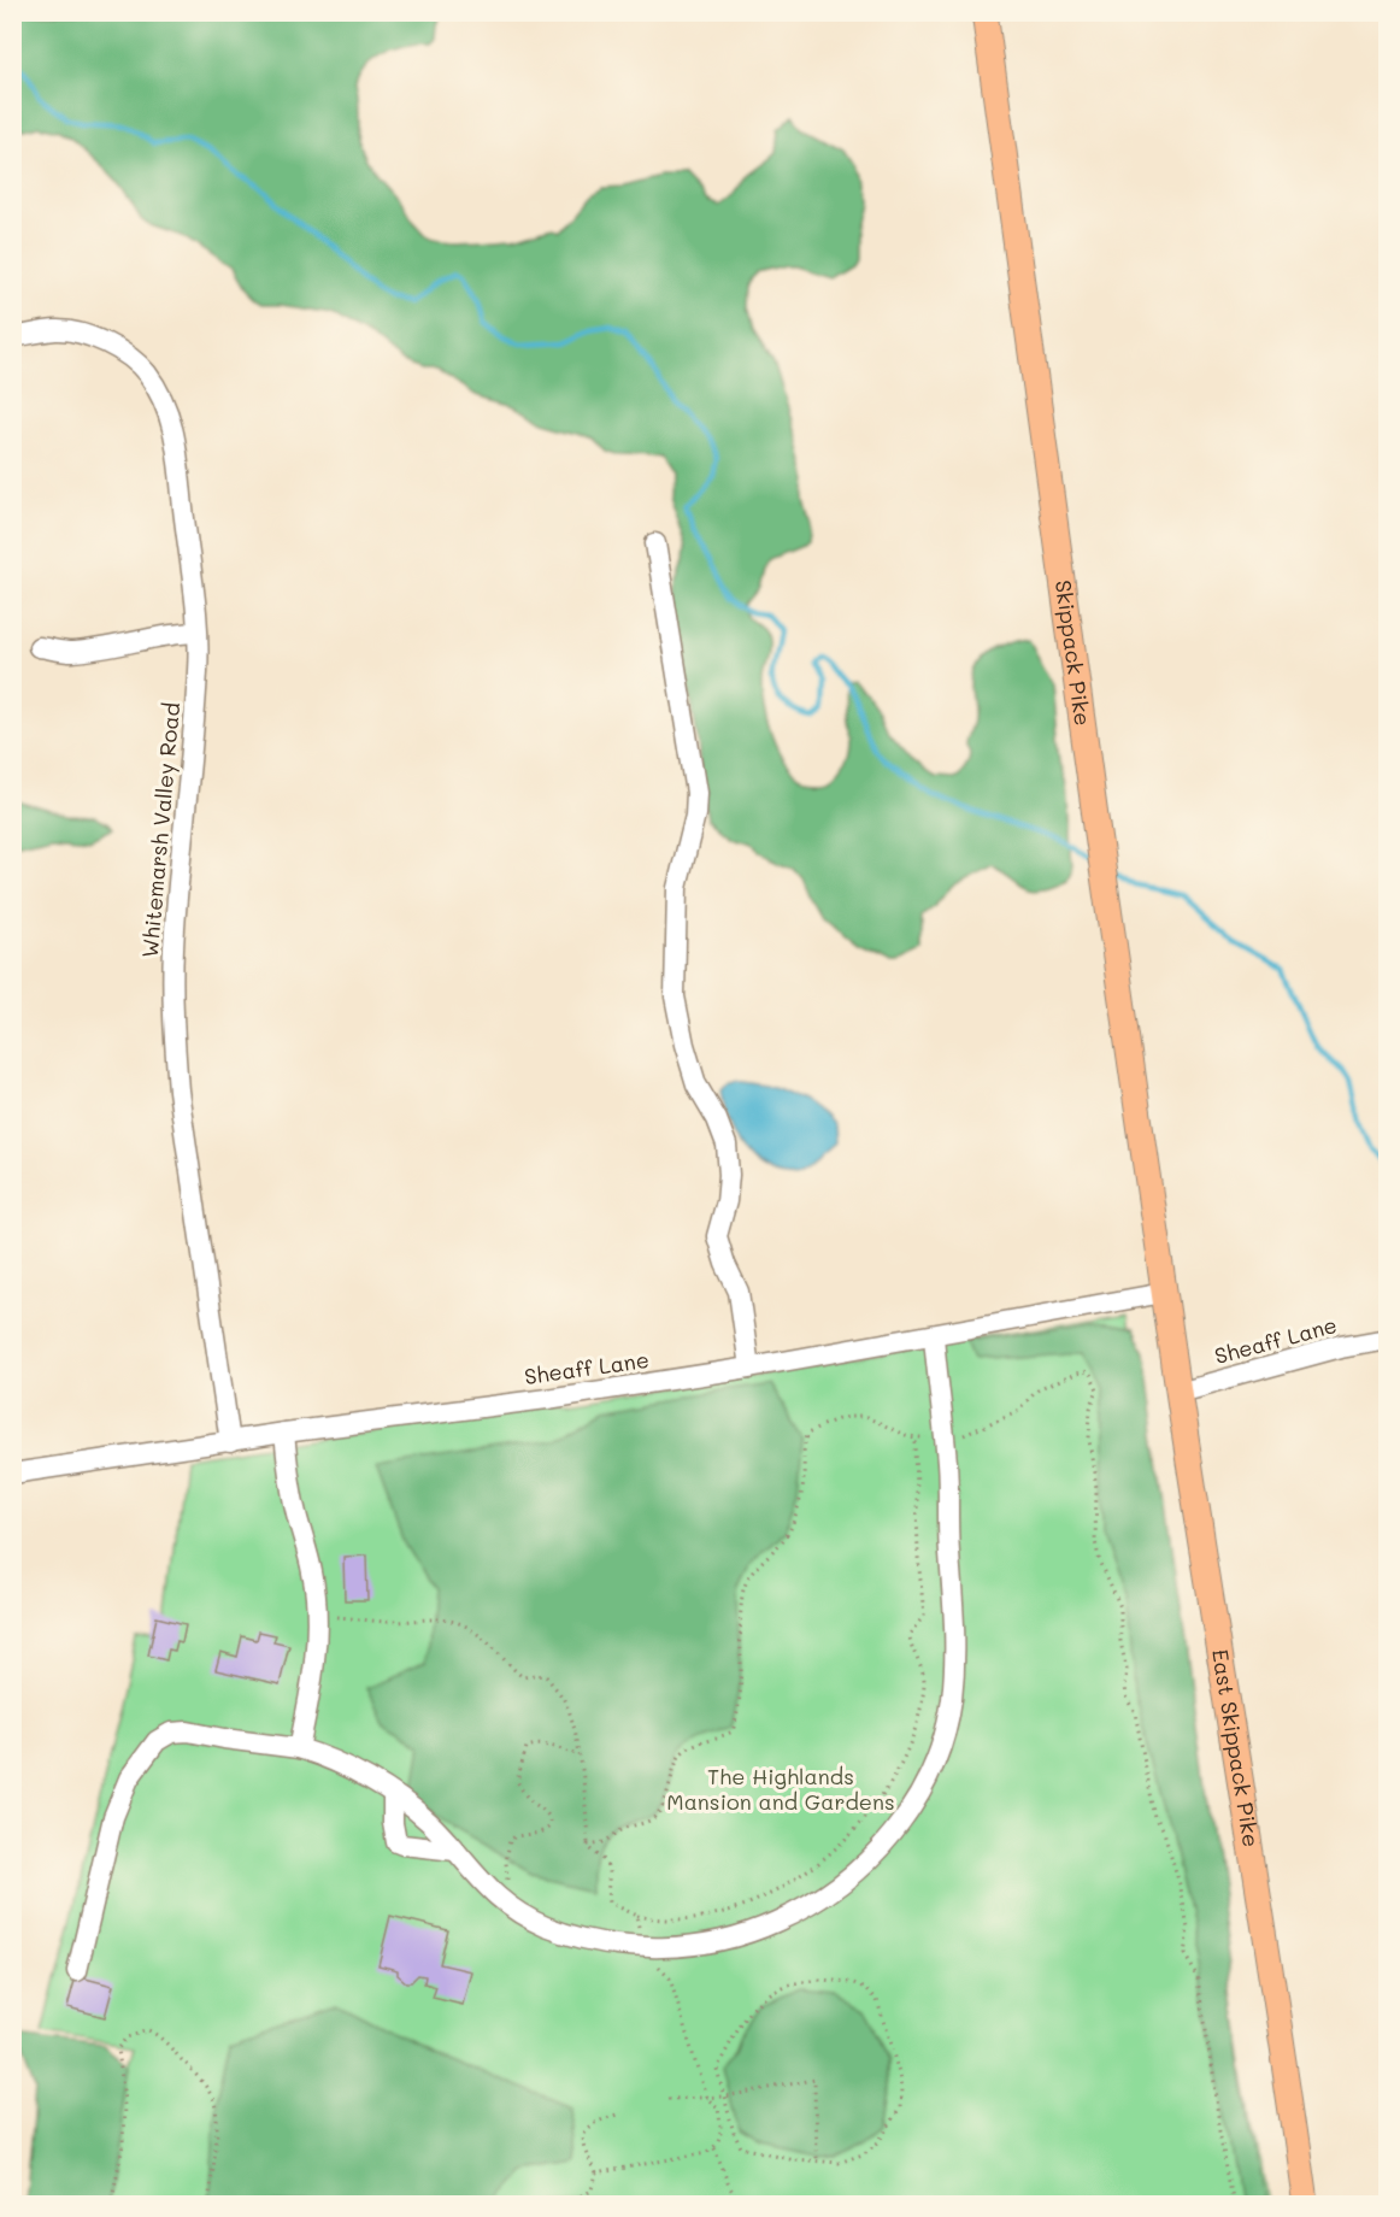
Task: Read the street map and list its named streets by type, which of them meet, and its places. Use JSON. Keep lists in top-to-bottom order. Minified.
{"streets":{"main road":["Skippack Pike","East Skippack Pike"],"street":["Whitemarsh Valley Road","Sheaff Lane"]},"crossings":[["Skippack Pike","Sheaff Lane"],["Skippack Pike","East Skippack Pike"],["Whitemarsh Valley Road","Sheaff Lane"],["Sheaff Lane","East Skippack Pike"]],"parks":["The Highlands Mansion and Gardens"]}
